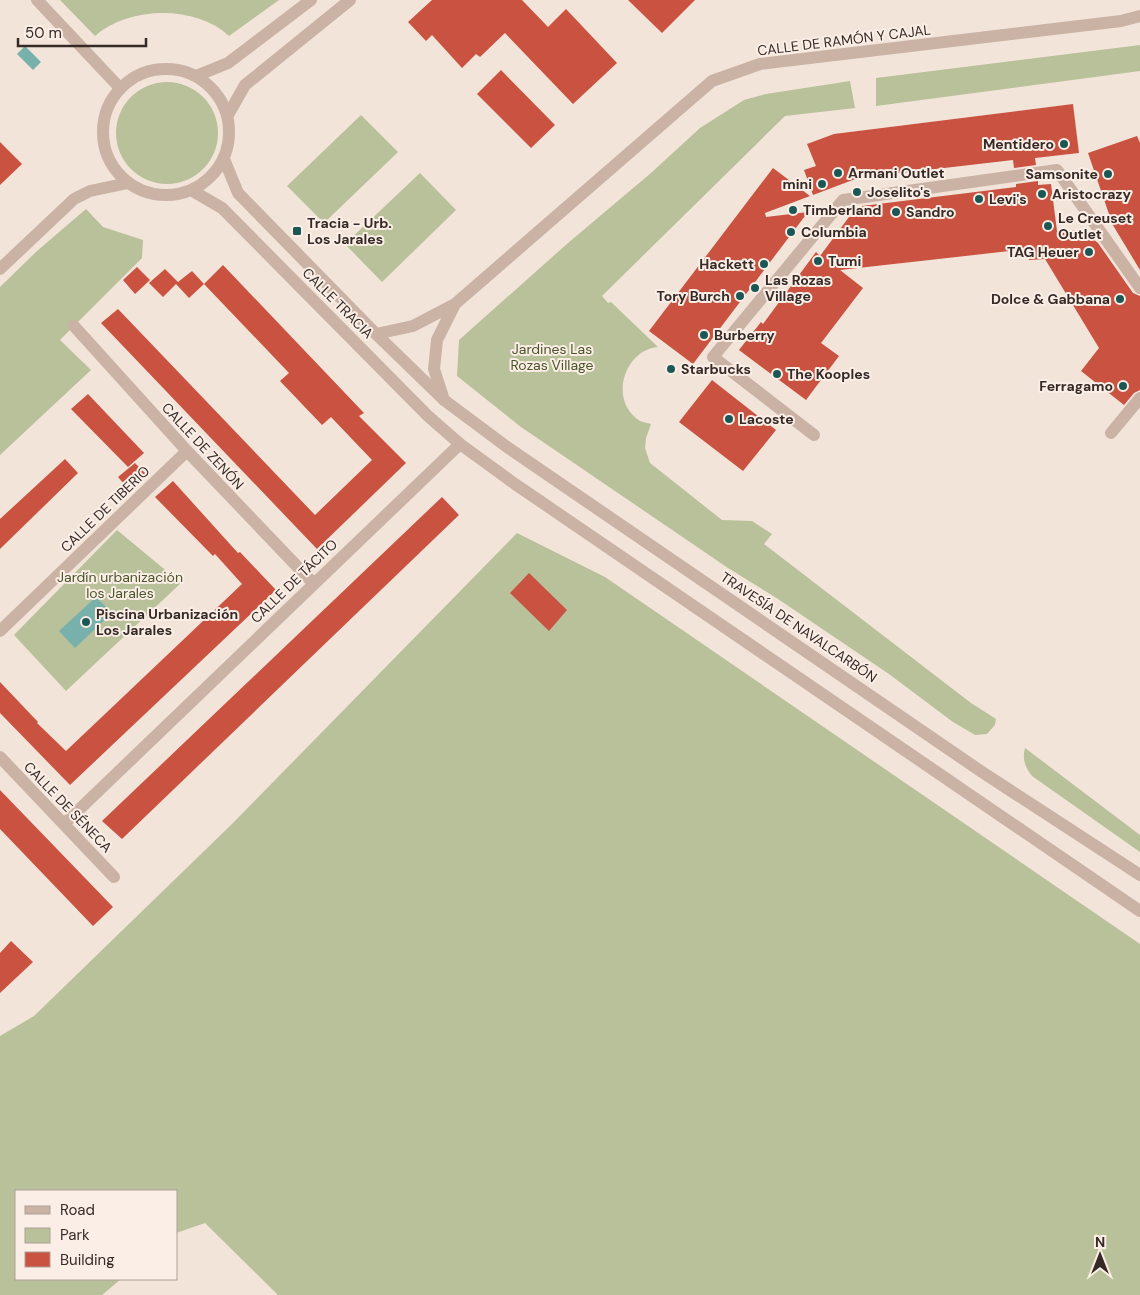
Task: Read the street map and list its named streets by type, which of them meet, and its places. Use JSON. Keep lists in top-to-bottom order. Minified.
{"streets":{"street":["CALLE DE RAMÓN Y CAJAL","CALLE TRACIA","CALLE DE ZENÓN","CALLE DE TIBERIO","CALLE DE TÁCITO","TRAVESÍA DE NAVALCARBÓN","CALLE DE SÉNECA"]},"crossings":[["CALLE DE RAMÓN Y CAJAL","CALLE TRACIA"],["CALLE DE RAMÓN Y CAJAL","TRAVESÍA DE NAVALCARBÓN"],["CALLE TRACIA","CALLE DE TÁCITO"],["CALLE TRACIA","TRAVESÍA DE NAVALCARBÓN"],["CALLE DE ZENÓN","CALLE DE TIBERIO"],["CALLE DE ZENÓN","CALLE DE TÁCITO"],["CALLE DE TÁCITO","CALLE DE SÉNECA"]],"parks":["Jardines Las Rozas Village","Jardín urbanización los Jarales"],"places":{"other":["Mentidero","Armani Outlet","Samsonite","mini","Joselito's","Aristocrazy","Levi's","Timberland","Sandro","Le Creuset Outlet","Columbia","TAG Heuer","Tumi","Hackett","Las Rozas Village","Tory Burch","Dolce & Gabbana","Burberry","Starbucks","The Kooples","Ferragamo","Lacoste","Piscina Urbanización Los Jarales"],"transit":["Tracia - Urb. Los Jarales"]},"legend":["Road","Park","Building"],"scale_bar":"50 m","north":"top"}
